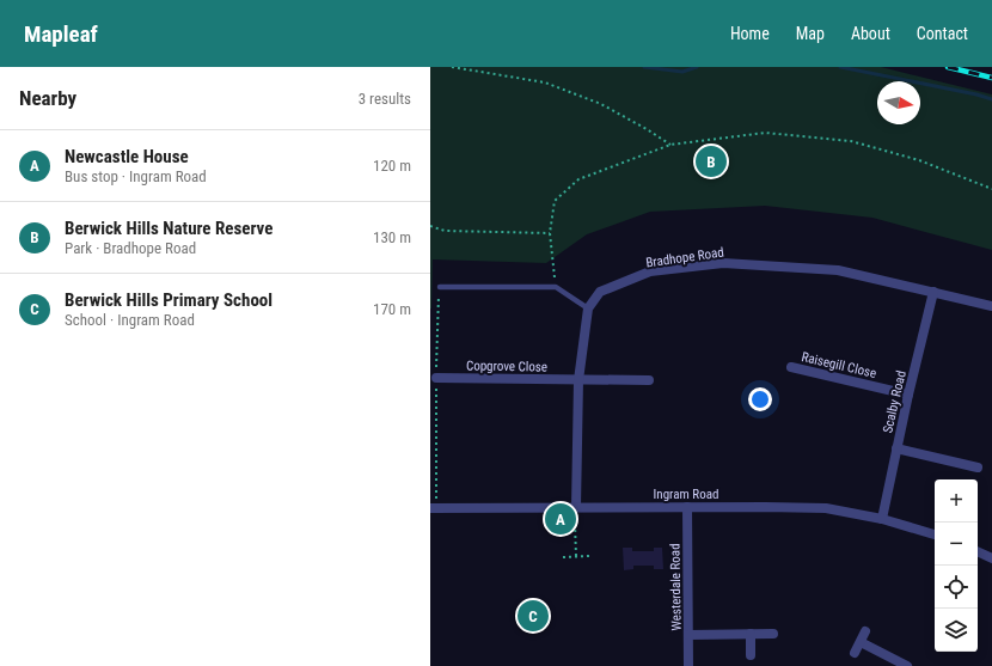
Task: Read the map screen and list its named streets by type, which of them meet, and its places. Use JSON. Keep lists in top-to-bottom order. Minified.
{"streets":{"street":["Bradhope Road","Raisegill Close","Copgrove Close","Scalby Road","Ingram Road","Westerdale Road"]},"crossings":[["Bradhope Road","Scalby Road"],["Raisegill Close","Scalby Road"],["Scalby Road","Ingram Road"],["Ingram Road","Westerdale Road"]],"north":"right","page":{"header":"Mapleaf","nav":["Home","Map","About","Contact"],"heading":["Nearby","3 results"],"list":[{"mark":"A","name":"Newcastle House","note":"Bus stop · Ingram Road","value":"120 m"},{"mark":"B","name":"Berwick Hills Nature Reserve","note":"Park · Bradhope Road","value":"130 m"},{"mark":"C","name":"Berwick Hills Primary School","note":"School · Ingram Road","value":"170 m"}],"pins":["B","A","C"],"map_buttons":["+","−"]}}
